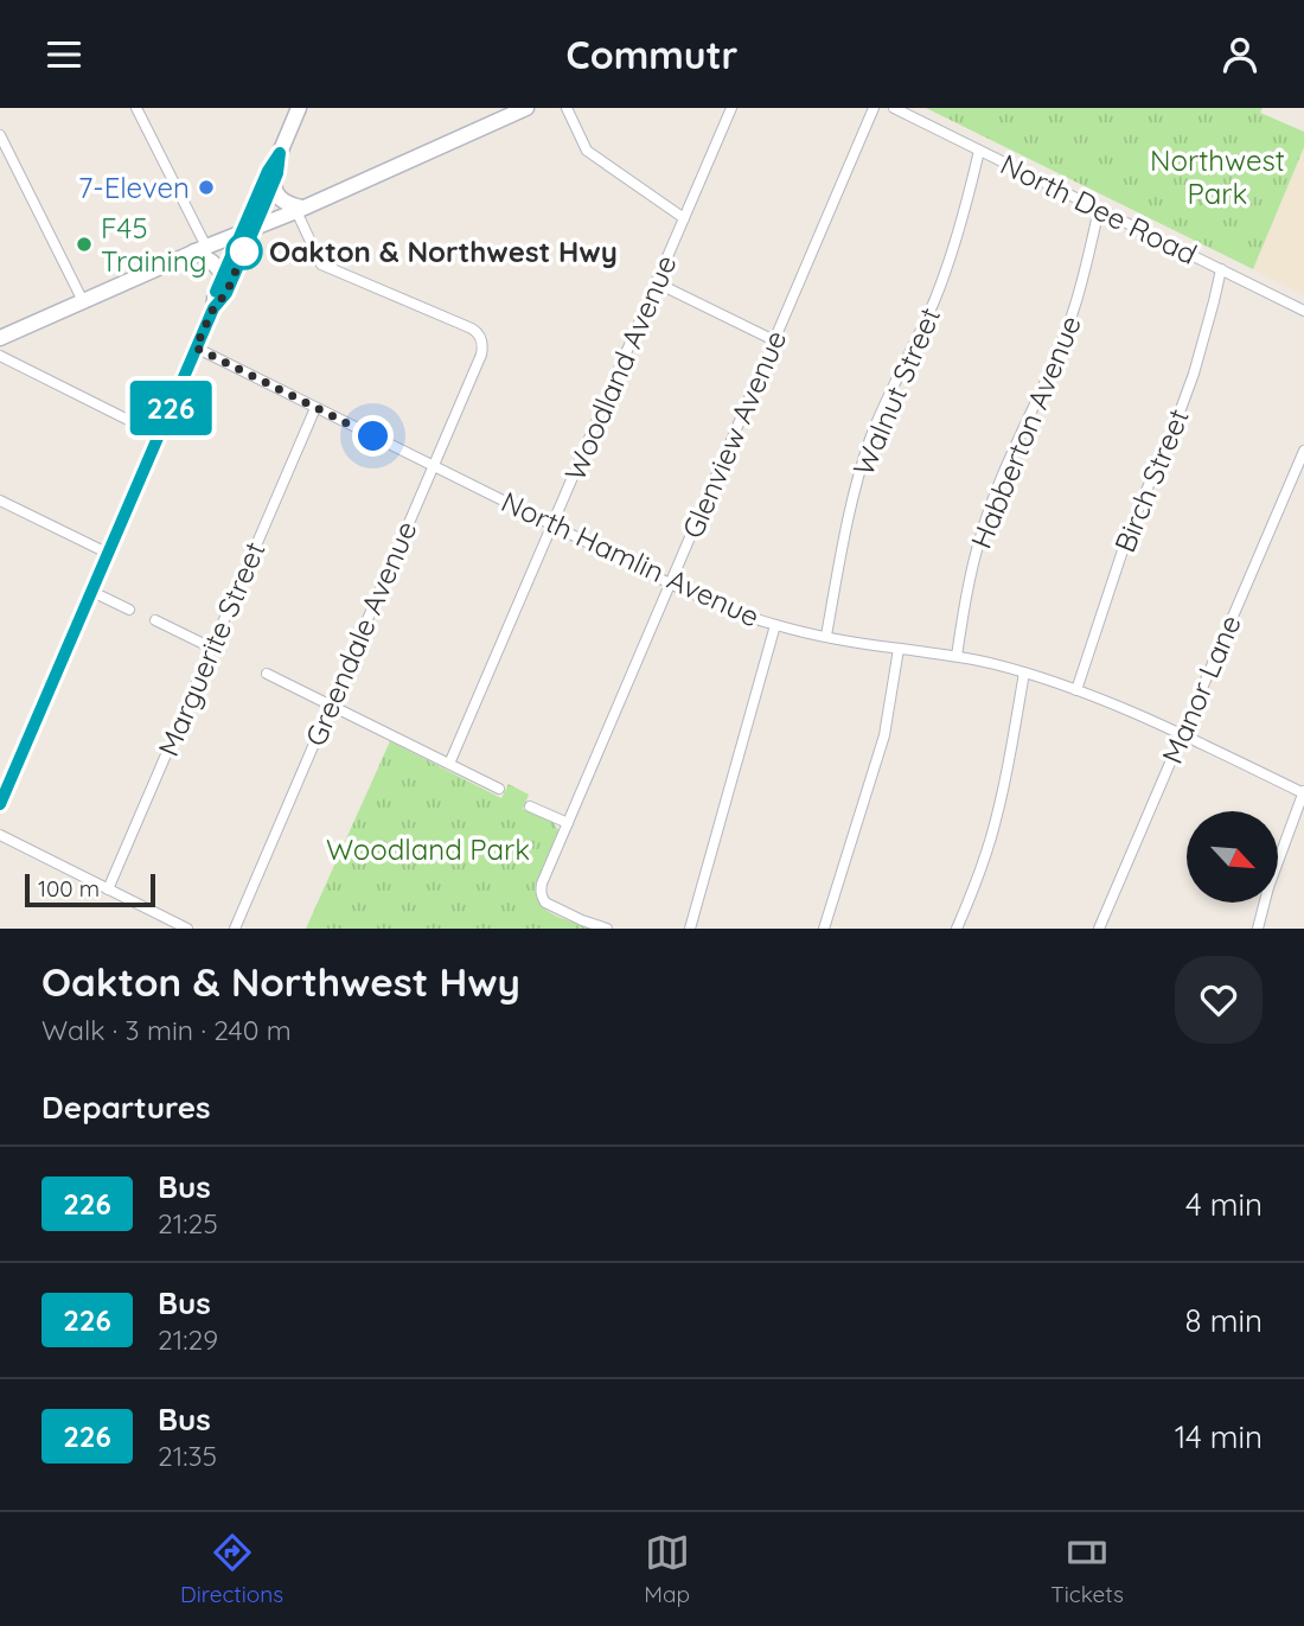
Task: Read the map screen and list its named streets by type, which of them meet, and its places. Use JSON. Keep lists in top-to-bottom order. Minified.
{"streets":{"street":["North Dee Road","Woodland Avenue","Walnut Street","Habberton Avenue","Glenview Avenue","Birch Street","North Hamlin Avenue","Greendale Avenue","Marguerite Street","Manor Lane"]},"crossings":[["North Dee Road","Walnut Street"],["North Dee Road","Habberton Avenue"],["North Dee Road","Birch Street"],["Woodland Avenue","North Hamlin Avenue"],["Walnut Street","North Hamlin Avenue"],["Habberton Avenue","North Hamlin Avenue"],["Glenview Avenue","North Hamlin Avenue"],["Birch Street","North Hamlin Avenue"],["North Hamlin Avenue","Greendale Avenue"],["North Hamlin Avenue","Marguerite Street"],["North Hamlin Avenue","Manor Lane"]],"parks":["Northwest Park","Woodland Park"],"places":["7-Eleven","F45 Training","Oakton & Northwest Hwy"],"lines":["bus line 226"],"scale_bar":"100 m","north":"bottom right","page":{"header":"Commutr","on_map":"226","scale":"100 m","heading":[["Oakton & Northwest Hwy","Walk · 3 min · 240 m"],"Departures"],"list":[{"mark":"226","name":"Bus","note":"21:25","value":"4 min"},{"mark":"226","name":"Bus","note":"21:29","value":"8 min"},{"mark":"226","name":"Bus","note":"21:35","value":"14 min"}],"tabs":["Directions","Map","Tickets"]}}
